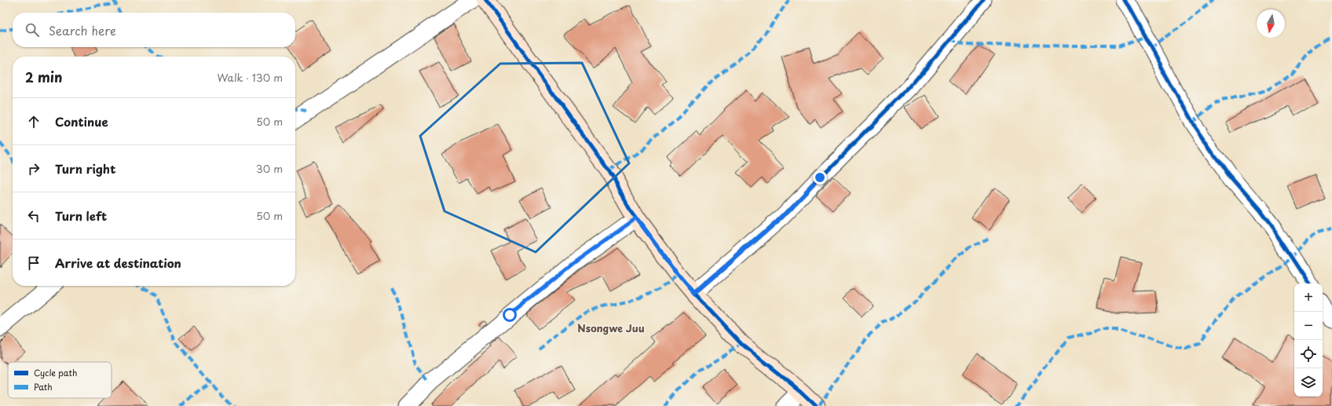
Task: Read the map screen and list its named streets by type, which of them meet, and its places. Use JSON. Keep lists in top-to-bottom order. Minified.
{"districts":["Nsongwe Juu"],"legend":["Cycle path","Path"],"north":"bottom","page":{"search":"Search here","heading":["2 min","Walk · 130 m"],"list":[["Continue","50 m"],["Turn right","30 m"],["Turn left","50 m"],"Arrive at destination"],"map_buttons":["+","−"]}}
